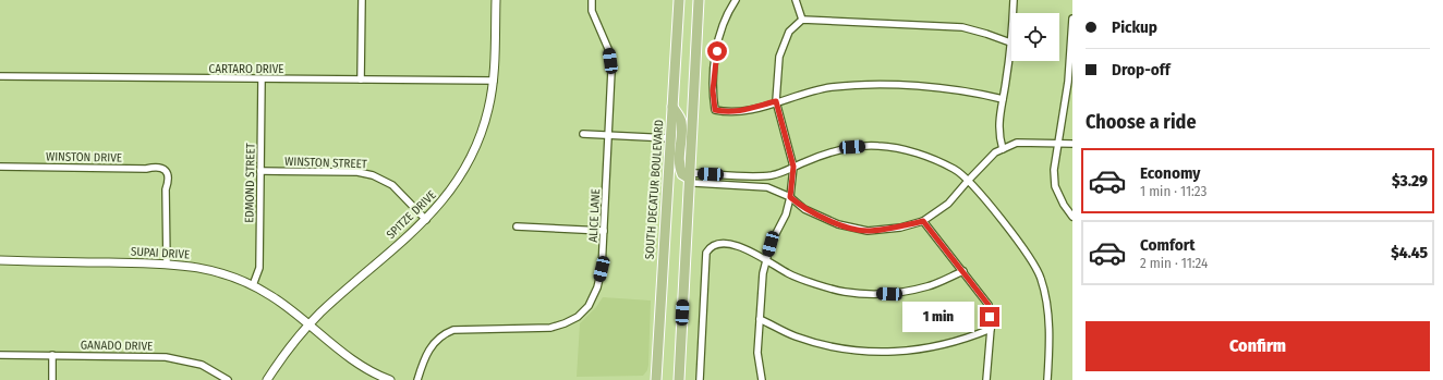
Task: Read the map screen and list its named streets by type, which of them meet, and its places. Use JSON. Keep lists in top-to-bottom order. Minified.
{"streets":{"main road":["SOUTH DECATUR BOULEVARD"],"street":["CARTARO DRIVE","WINSTON DRIVE","WINSTON STREET","EDMOND STREET","SPITZE DRIVE","ALICE LANE","SUPAI DRIVE","GANADO DRIVE"]},"crossings":[["CARTARO DRIVE","EDMOND STREET"],["CARTARO DRIVE","SPITZE DRIVE"],["WINSTON DRIVE","SUPAI DRIVE"],["WINSTON STREET","EDMOND STREET"],["WINSTON STREET","SPITZE DRIVE"],["EDMOND STREET","SUPAI DRIVE"],["SPITZE DRIVE","SUPAI DRIVE"]],"page":{"banner":["Pickup","Drop-off"],"heading":"Choose a ride","list":[{"name":"Economy","note":"1 min · 11:23","value":"$3.29"},{"name":"Comfort","note":"2 min · 11:24","value":"$4.45"}],"bubble":"1 min","buttons":"Confirm"}}
